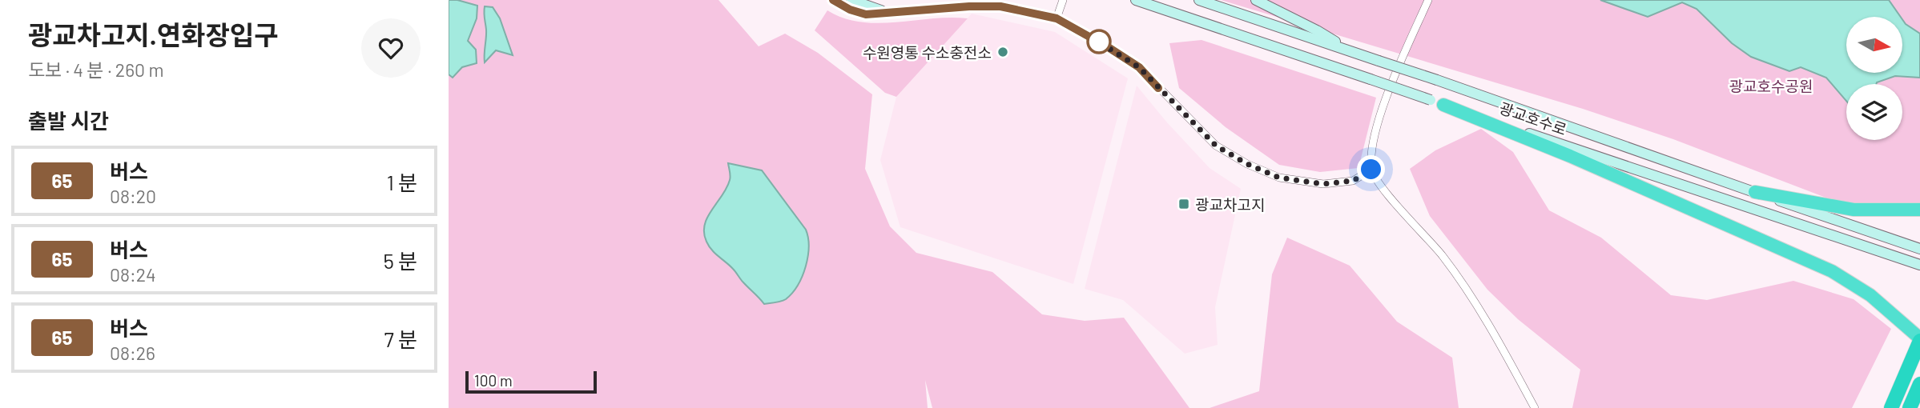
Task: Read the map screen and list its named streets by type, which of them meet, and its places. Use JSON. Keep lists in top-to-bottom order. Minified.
{"streets":{"main road":["광교호수로"]},"parks":["광교호수공원"],"places":{"other":["수원영통 수소충전소"],"transit":["광교차고지"]},"lines":["bus line 65"],"scale_bar":"100 m","north":"right","page":{"heading":[["광교차고지.연화장입구","도보 · 4 분 · 260 m"],"출발 시간"],"list":[{"mark":"65","name":"버스","note":"08:20","value":"1 분"},{"mark":"65","name":"버스","note":"08:24","value":"5 분"},{"mark":"65","name":"버스","note":"08:26","value":"7 분"}],"scale":"100 m"}}
